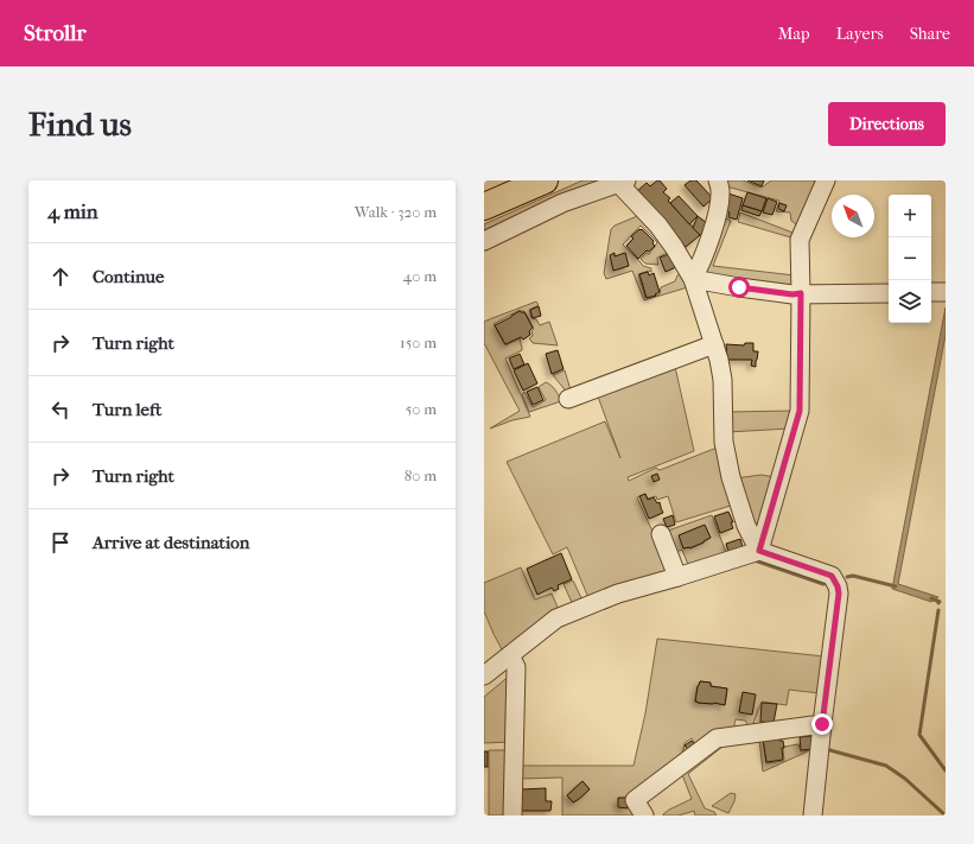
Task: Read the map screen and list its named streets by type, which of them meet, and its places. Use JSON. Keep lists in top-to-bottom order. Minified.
{"north":"top left","page":{"header":"Strollr","nav":["Map","Layers","Share"],"buttons":"Directions","title":"Find us","heading":["4 min","Walk · 320 m"],"map_buttons":["+","−"],"list":[["Continue","40 m"],["Turn right","150 m"],["Turn left","50 m"],["Turn right","80 m"],"Arrive at destination"]}}
